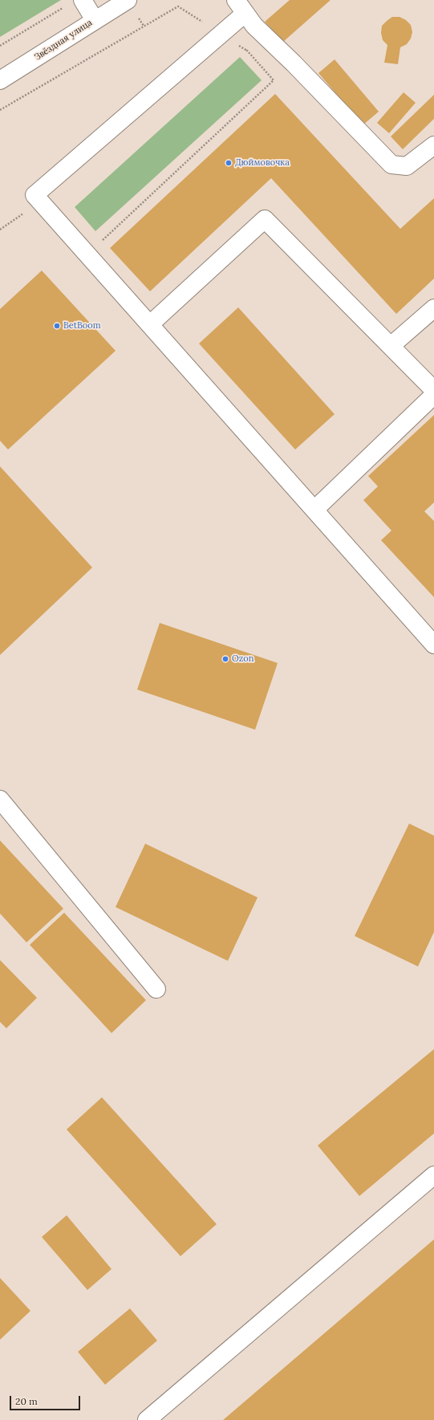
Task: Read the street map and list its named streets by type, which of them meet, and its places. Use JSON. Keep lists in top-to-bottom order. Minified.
{"streets":{"main road":["Звёздная улица"]},"places":["Дюймовочка","BetBoom","Ozon"],"scale_bar":"20 m"}
